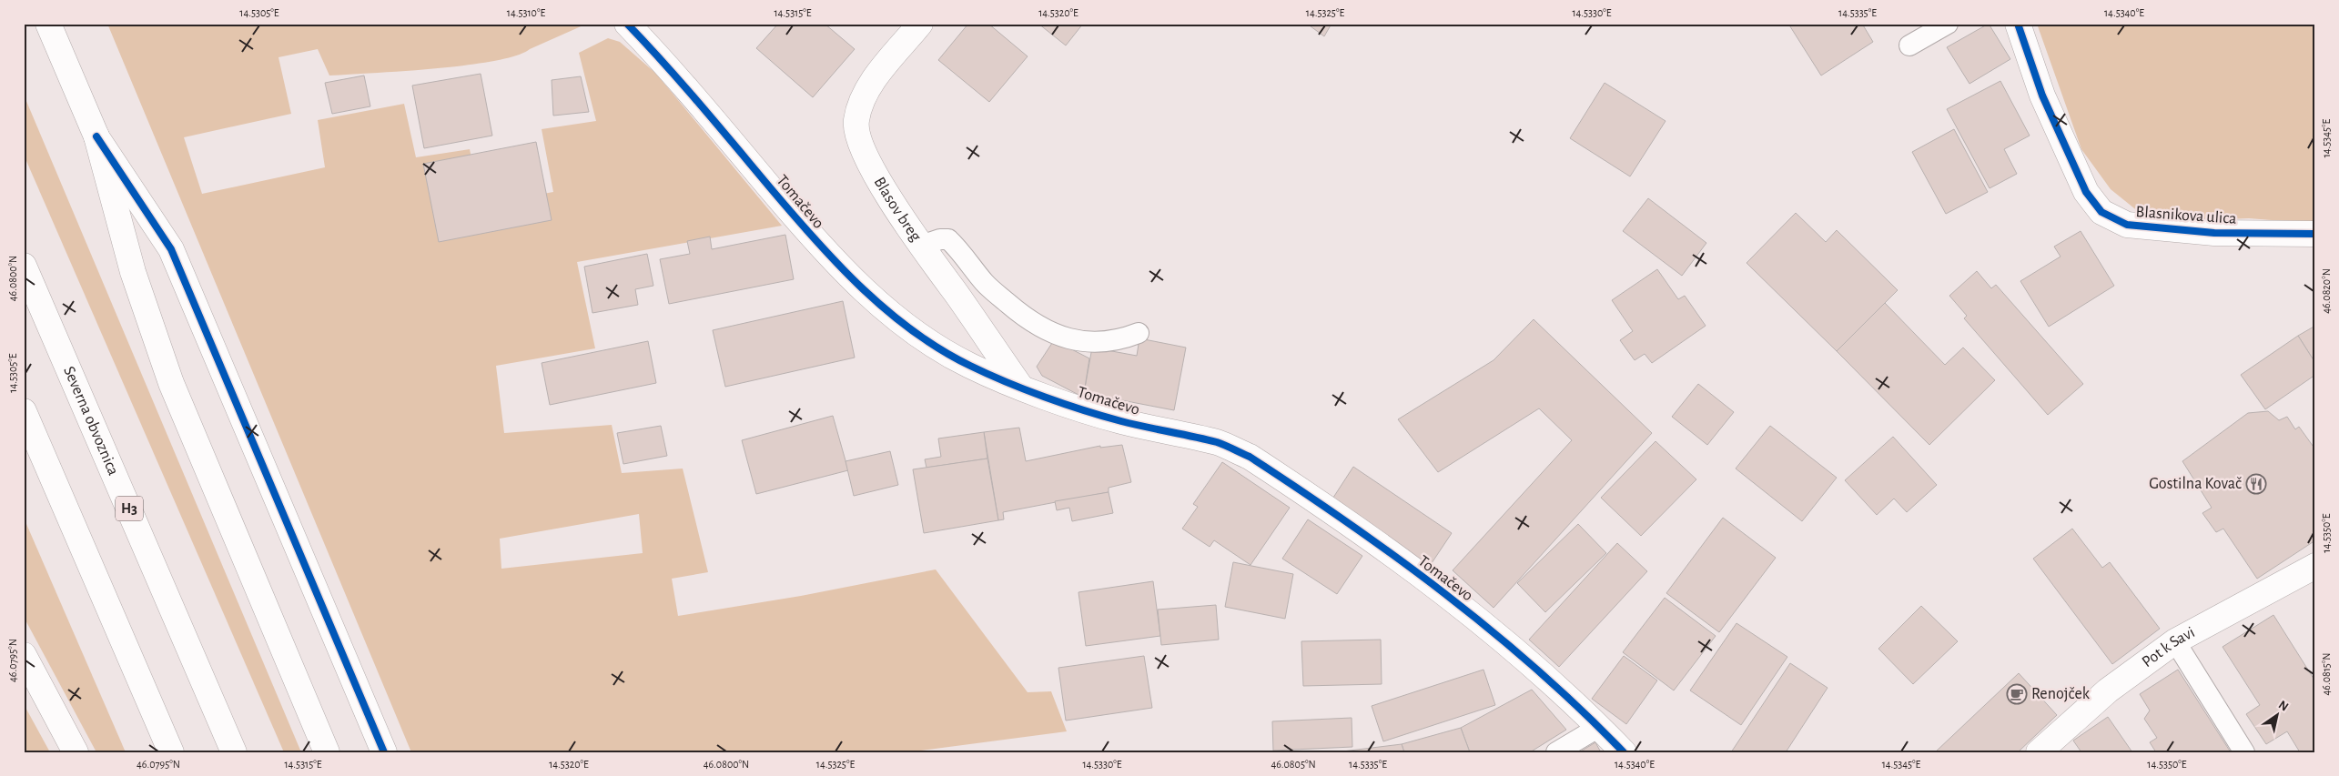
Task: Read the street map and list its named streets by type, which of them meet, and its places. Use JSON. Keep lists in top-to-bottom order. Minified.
{"streets":{"main road":["Tomačevo","Blasov breg","Blasnikova ulica","Severna obvoznica","H3","Pot k Savi"]},"crossings":[["Tomačevo","Blasov breg"]],"places":{"restaurant":["Gostilna Kovač"],"cafe":["Renojček"]},"north":"top right","coordinates":["14.5305°E","14.5310°E","14.5315°E","14.5320°E","14.5325°E","14.5330°E","14.5335°E","14.5340°E","14.5345°E","46.0800°N","46.0820°N","14.5350°E","46.0795°N","46.0815°N","46.0805°N"]}
